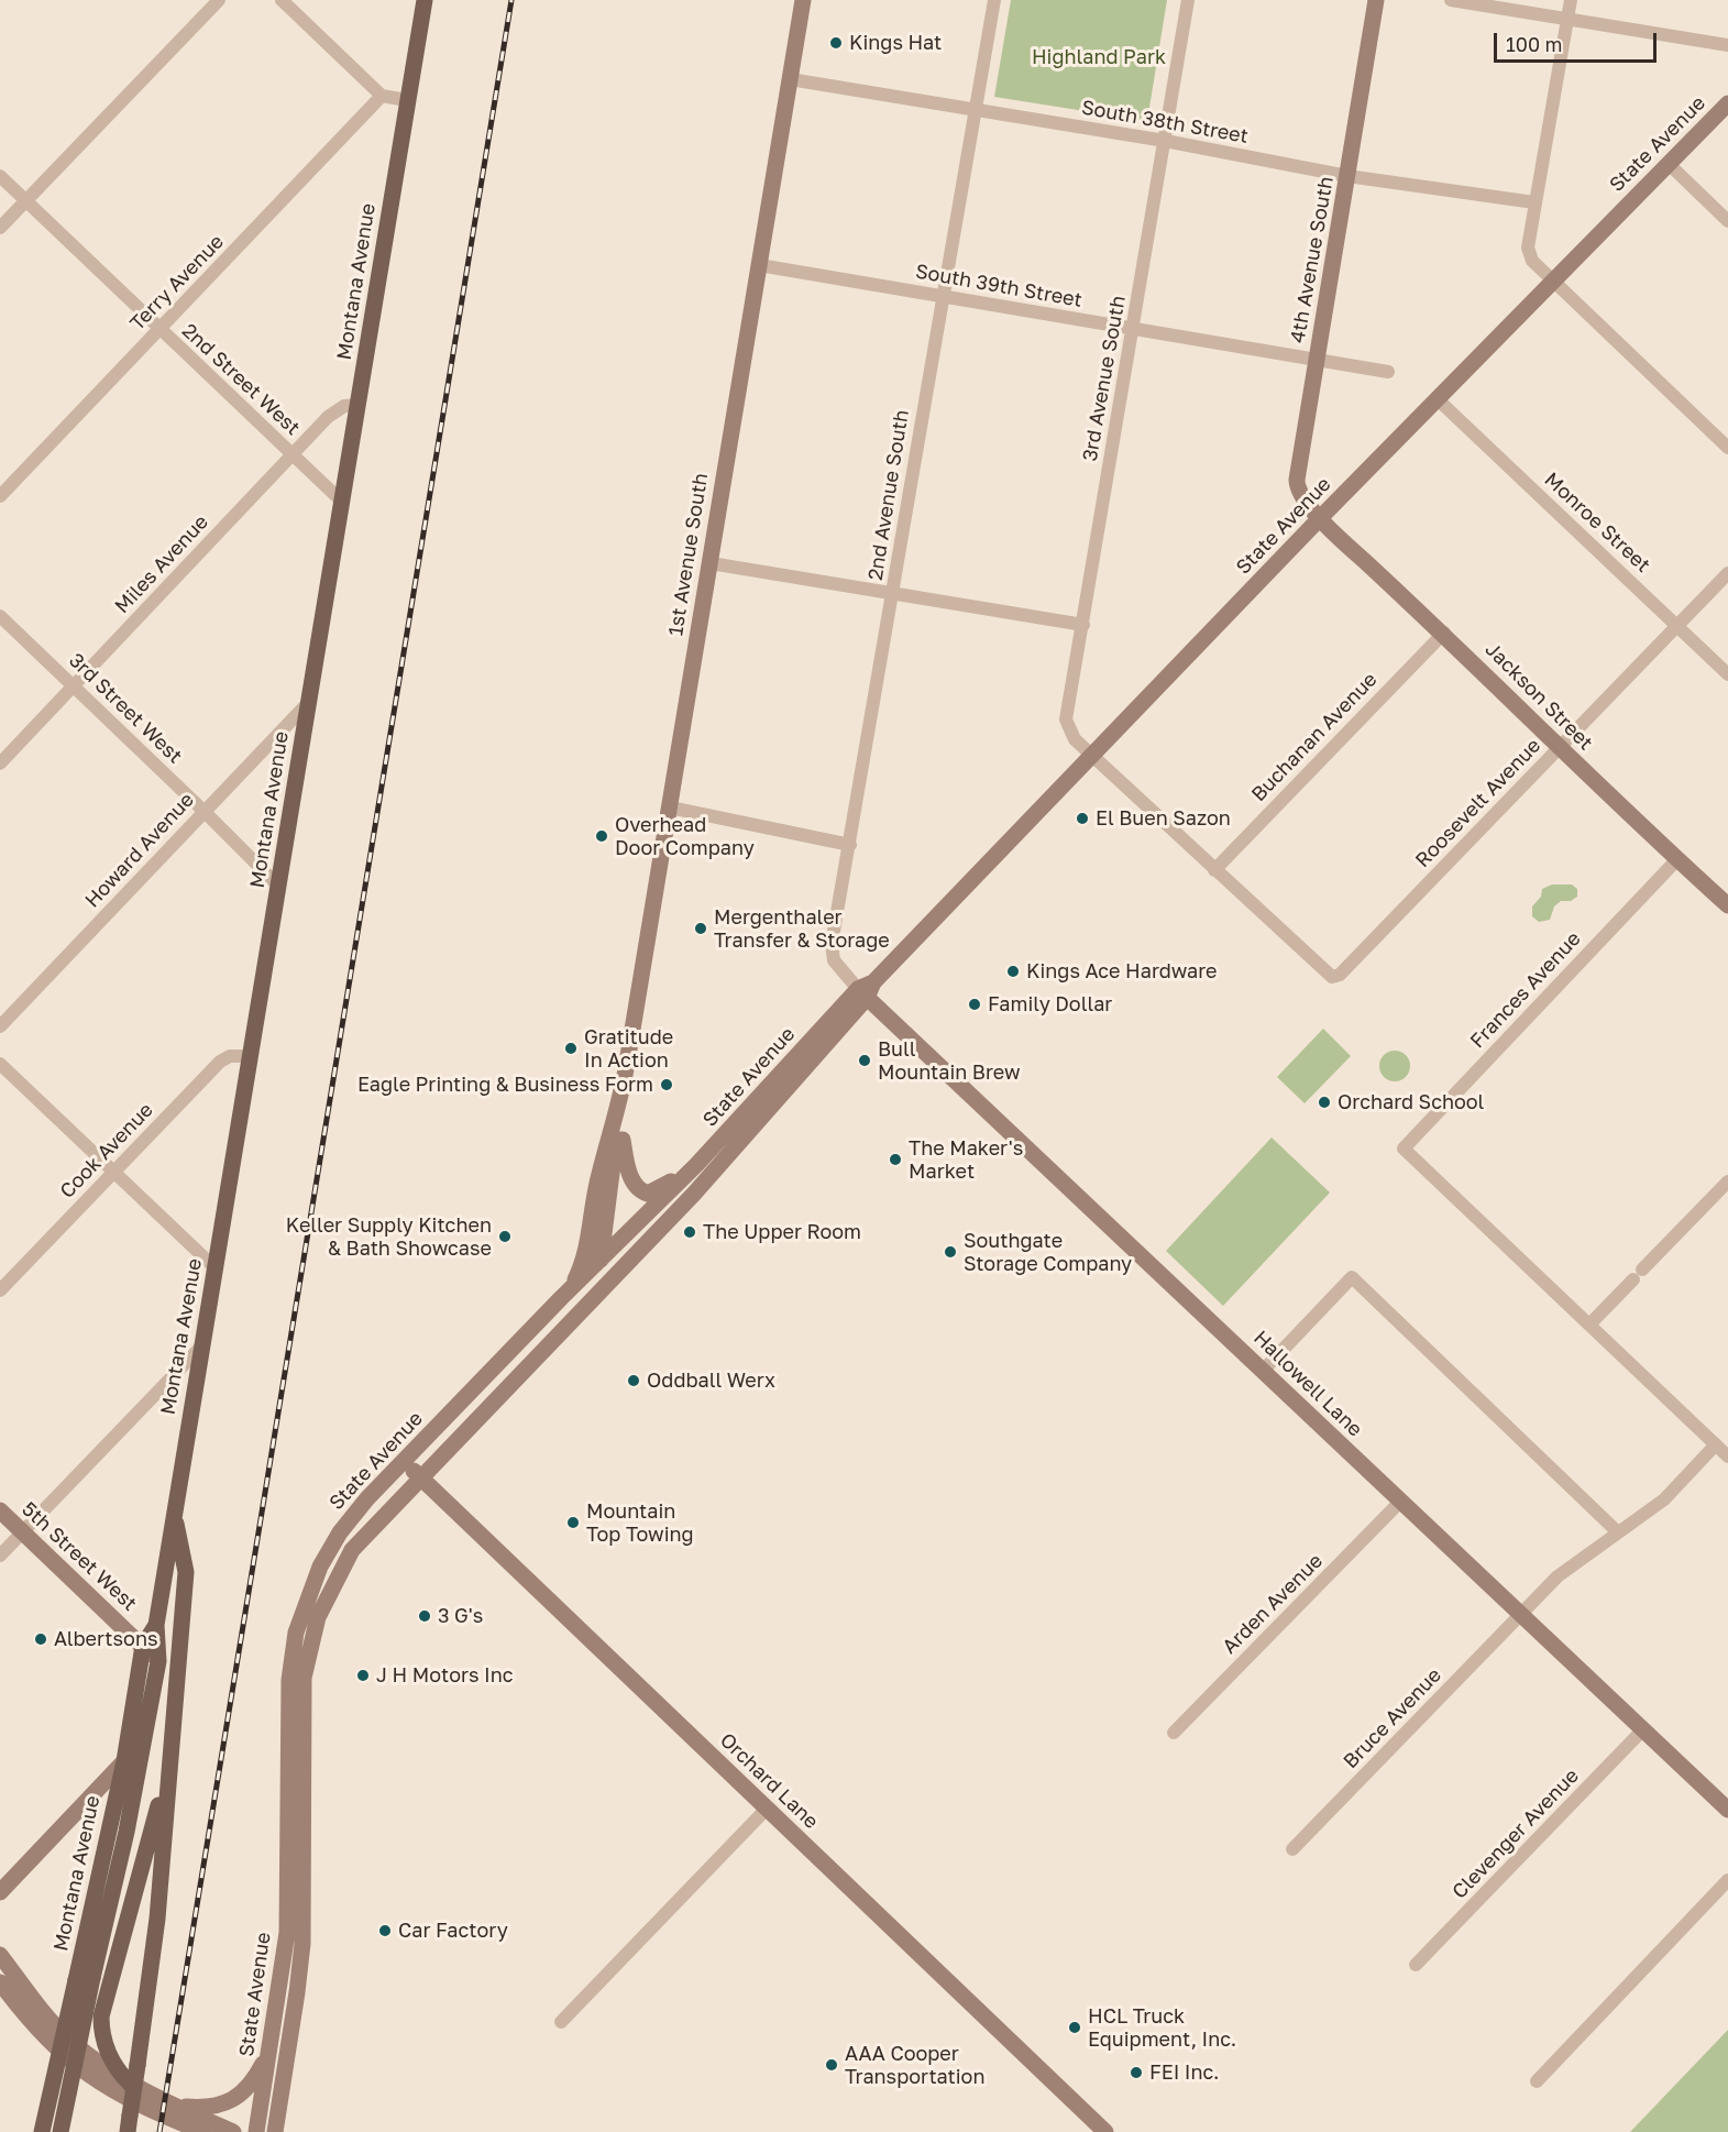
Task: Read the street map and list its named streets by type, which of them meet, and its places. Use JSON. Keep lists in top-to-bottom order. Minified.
{"streets":{"main road":["Montana Avenue"],"street":["South 38th Street","State Avenue","4th Avenue South","Terry Avenue","South 39th Street","3rd Avenue South","2nd Street West","2nd Avenue South","Monroe Street","1st Avenue South","Miles Avenue","Jackson Street","3rd Street West","Buchanan Avenue","Roosevelt Avenue","Howard Avenue","Frances Avenue","Cook Avenue","Hallowell Lane","5th Street West","Arden Avenue","Bruce Avenue","Orchard Lane","Clevenger Avenue"]},"crossings":[["South 38th Street","4th Avenue South"],["South 38th Street","3rd Avenue South"],["South 38th Street","2nd Avenue South"],["South 38th Street","1st Avenue South"],["State Avenue","4th Avenue South"],["State Avenue","3rd Avenue South"],["State Avenue","2nd Avenue South"],["State Avenue","Monroe Street"],["State Avenue","1st Avenue South"],["State Avenue","Jackson Street"],["State Avenue","Hallowell Lane"],["State Avenue","Orchard Lane"],["4th Avenue South","South 39th Street"],["4th Avenue South","Jackson Street"],["Montana Avenue","2nd Street West"],["Montana Avenue","Miles Avenue"],["Montana Avenue","3rd Street West"],["Montana Avenue","Howard Avenue"],["Montana Avenue","Cook Avenue"],["Montana Avenue","5th Street West"],["Terry Avenue","2nd Street West"],["South 39th Street","3rd Avenue South"],["South 39th Street","2nd Avenue South"],["South 39th Street","1st Avenue South"],["3rd Avenue South","Buchanan Avenue"],["3rd Avenue South","Roosevelt Avenue"],["2nd Street West","Miles Avenue"],["2nd Avenue South","Hallowell Lane"],["Monroe Street","Roosevelt Avenue"],["Miles Avenue","3rd Street West"],["Jackson Street","Buchanan Avenue"],["Jackson Street","Roosevelt Avenue"],["Jackson Street","Frances Avenue"],["3rd Street West","Howard Avenue"],["Hallowell Lane","Arden Avenue"],["Hallowell Lane","Bruce Avenue"],["Hallowell Lane","Clevenger Avenue"]],"parks":["Highland Park"],"places":["Kings Hat","El Buen Sazon","Overhead Door Company","Mergenthaler Transfer & Storage","Kings Ace Hardware","Family Dollar","Gratitude In Action","Bull Mountain Brew","Eagle Printing & Business Form","Orchard School","The Maker's Market","The Upper Room","Keller Supply Kitchen & Bath Showcase","Southgate Storage Company","Oddball Werx","Mountain Top Towing","3 G's","Albertsons","J H Motors Inc","Car Factory","HCL Truck Equipment, Inc.","AAA Cooper Transportation","FEI Inc."],"scale_bar":"100 m"}
